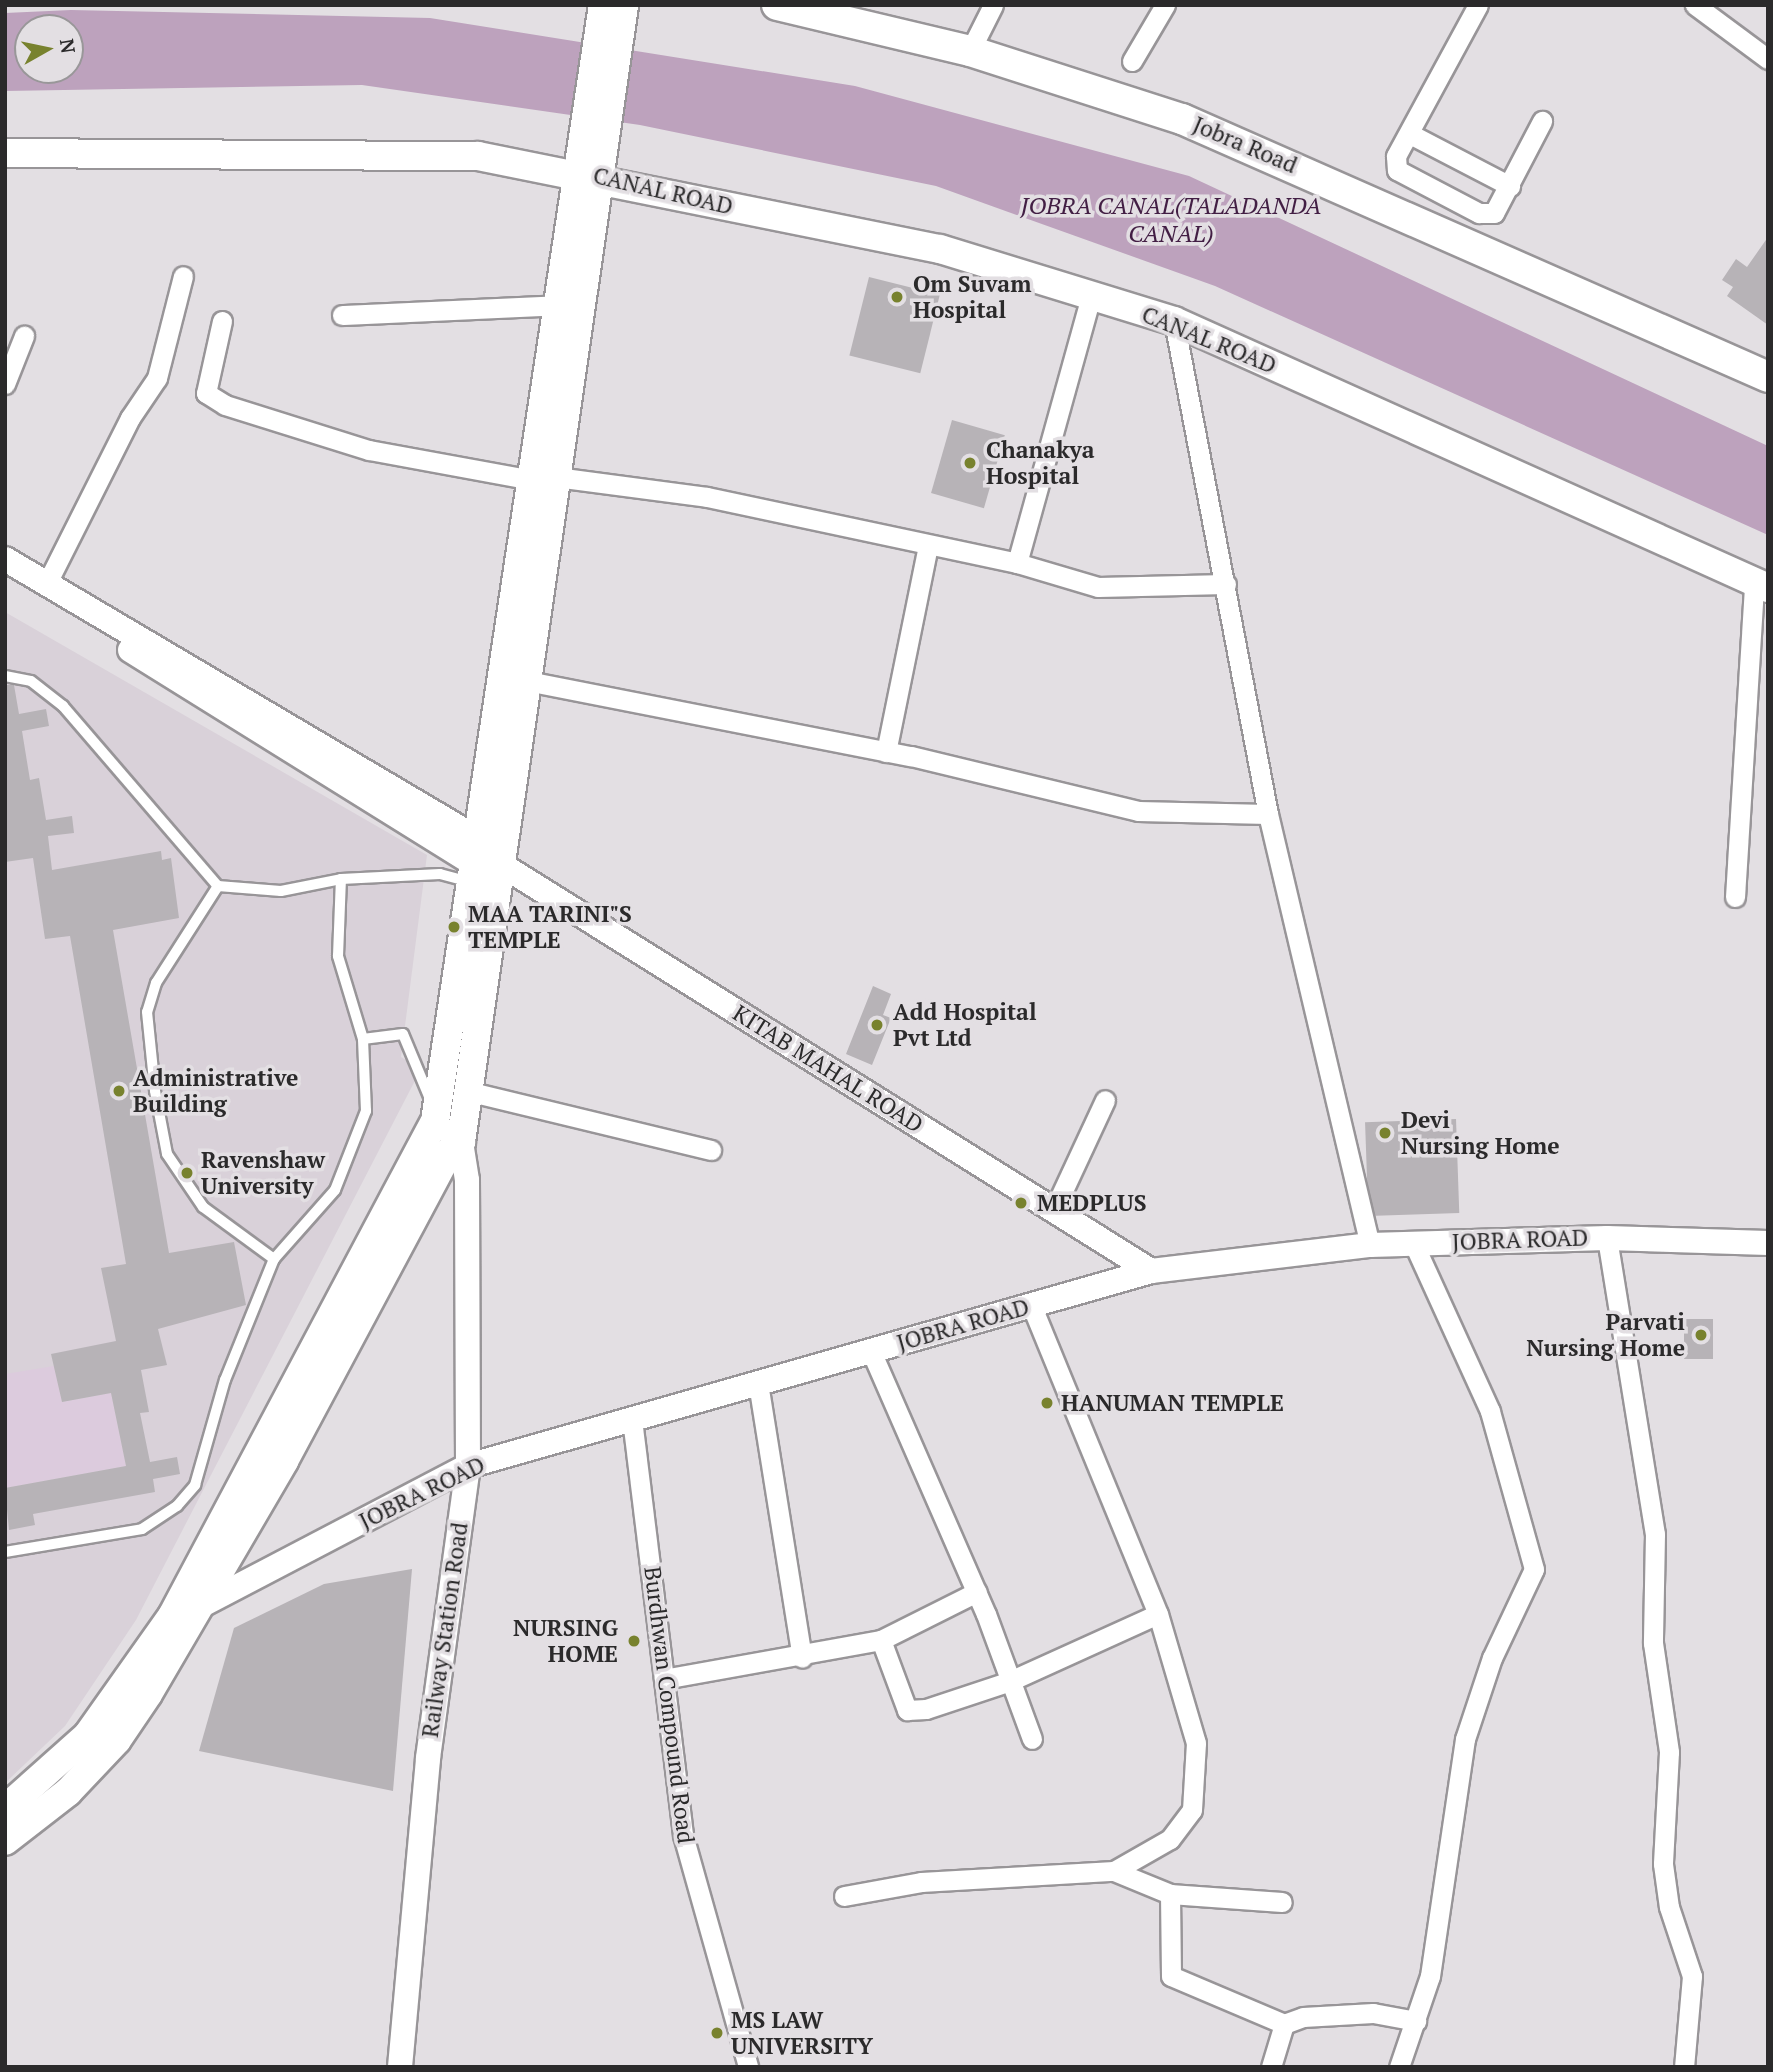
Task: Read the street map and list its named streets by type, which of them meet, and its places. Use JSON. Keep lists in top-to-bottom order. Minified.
{"streets":{"main road":["Jobra Road","CANAL ROAD"],"street":["KITAB MAHAL ROAD","JOBRA ROAD","Railway Station Road","Burdhwan Compound Road"]},"crossings":[["KITAB MAHAL ROAD","JOBRA ROAD"],["JOBRA ROAD","Railway Station Road"],["JOBRA ROAD","Burdhwan Compound Road"]],"water":["JOBRA CANAL(TALADANDA CANAL)"],"places":["Om Suvam Hospital","Chanakya Hospital","MAA TARINI\"S TEMPLE","Add Hospital Pvt Ltd","Administrative Building","Devi Nursing Home","Ravenshaw University","MEDPLUS","Parvati Nursing Home","HANUMAN TEMPLE","NURSING HOME","MS LAW UNIVERSITY"],"north":"right"}
